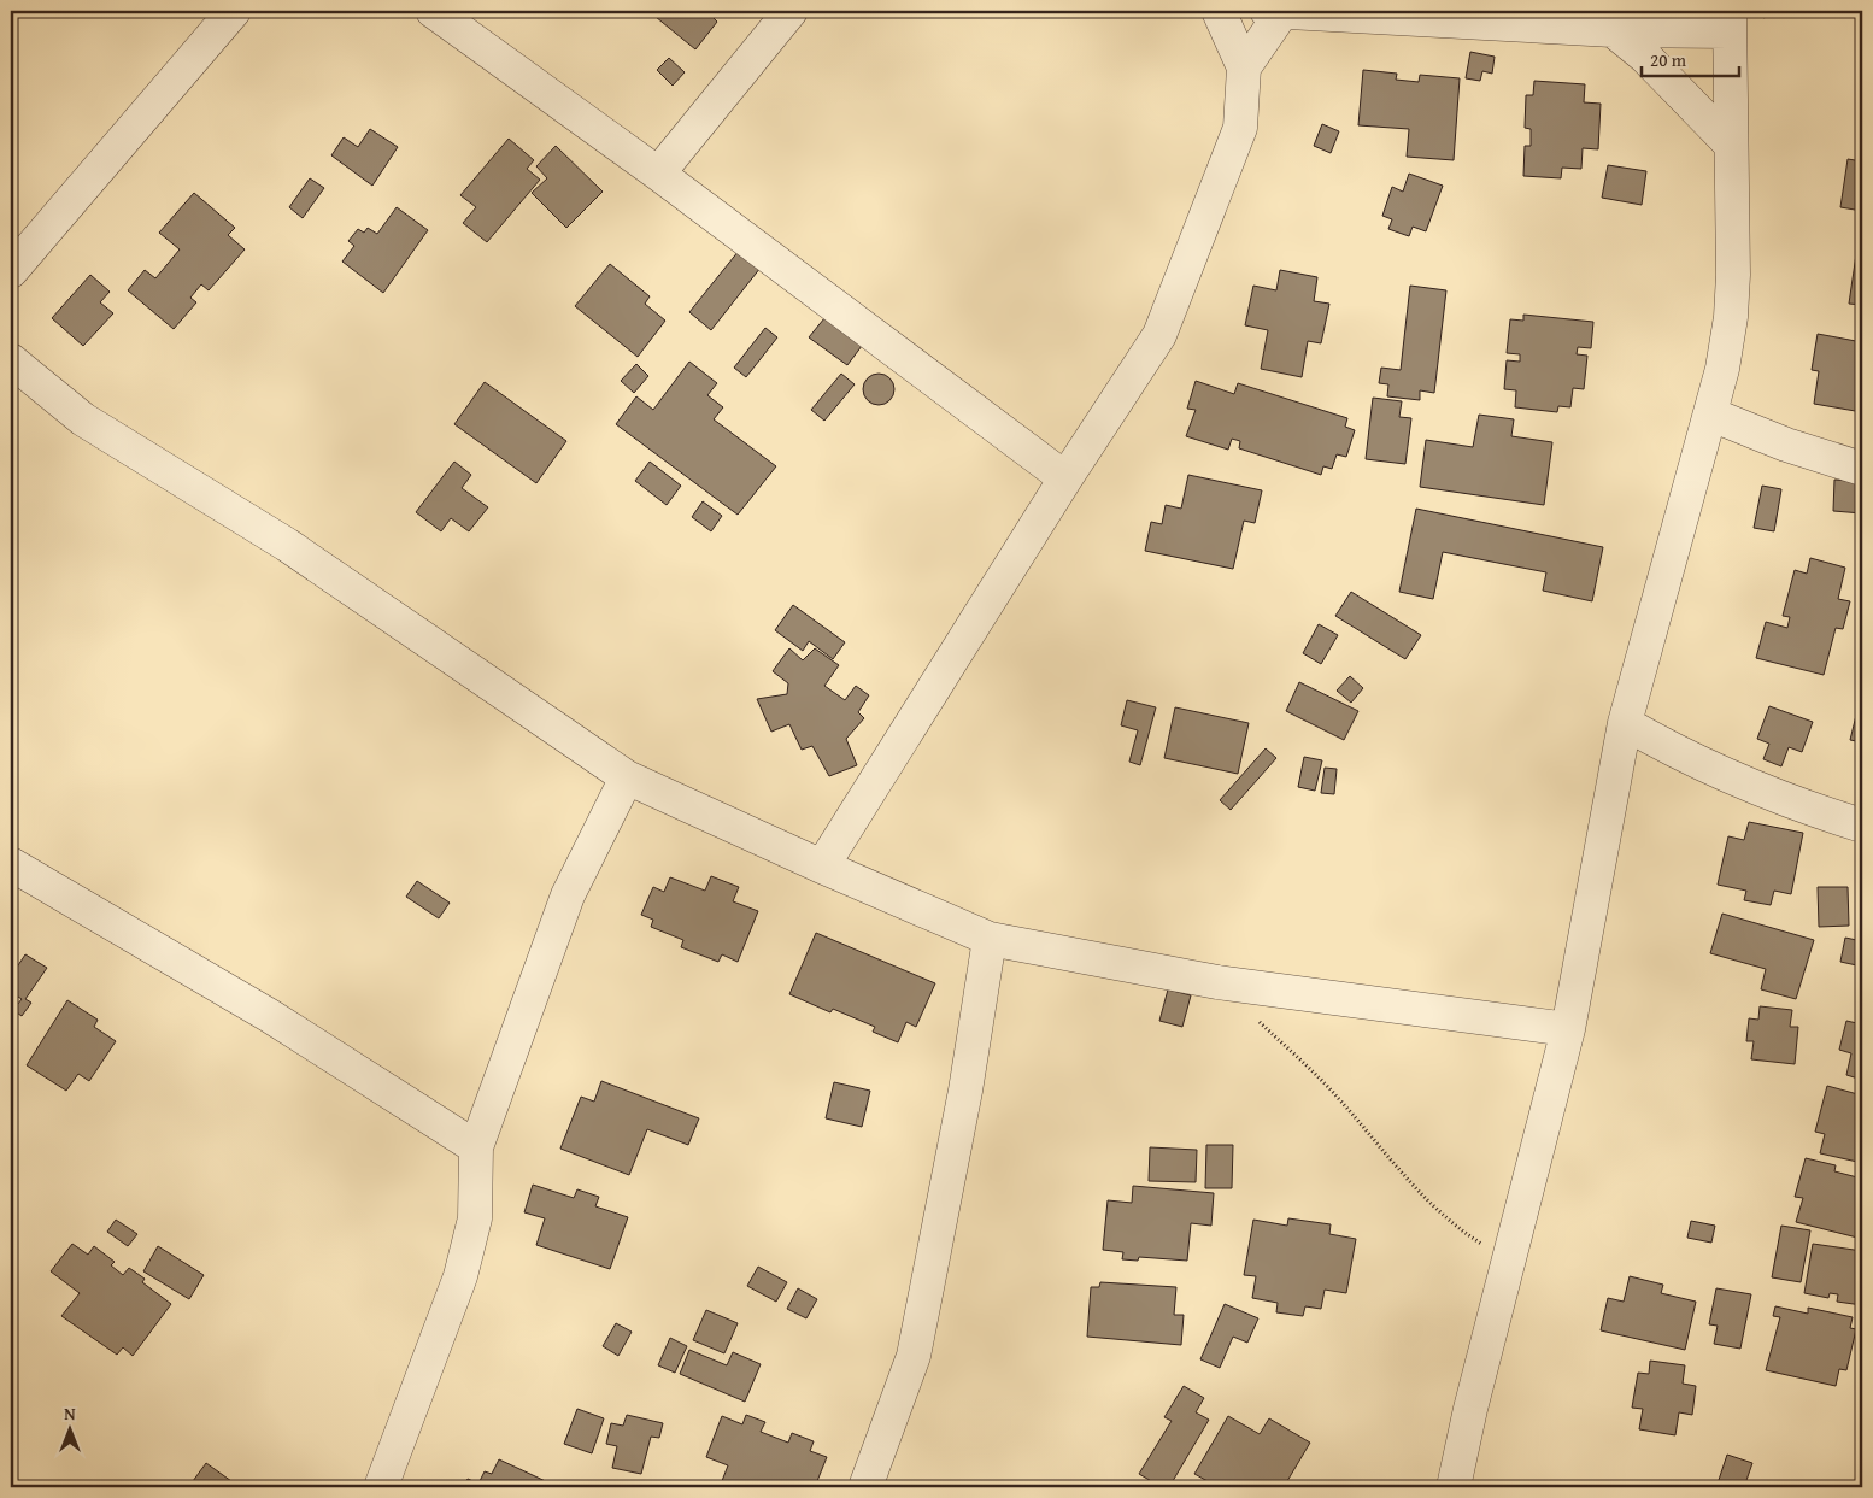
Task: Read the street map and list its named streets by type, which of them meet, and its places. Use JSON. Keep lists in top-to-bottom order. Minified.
{"scale_bar":"20 m","north":"top"}
